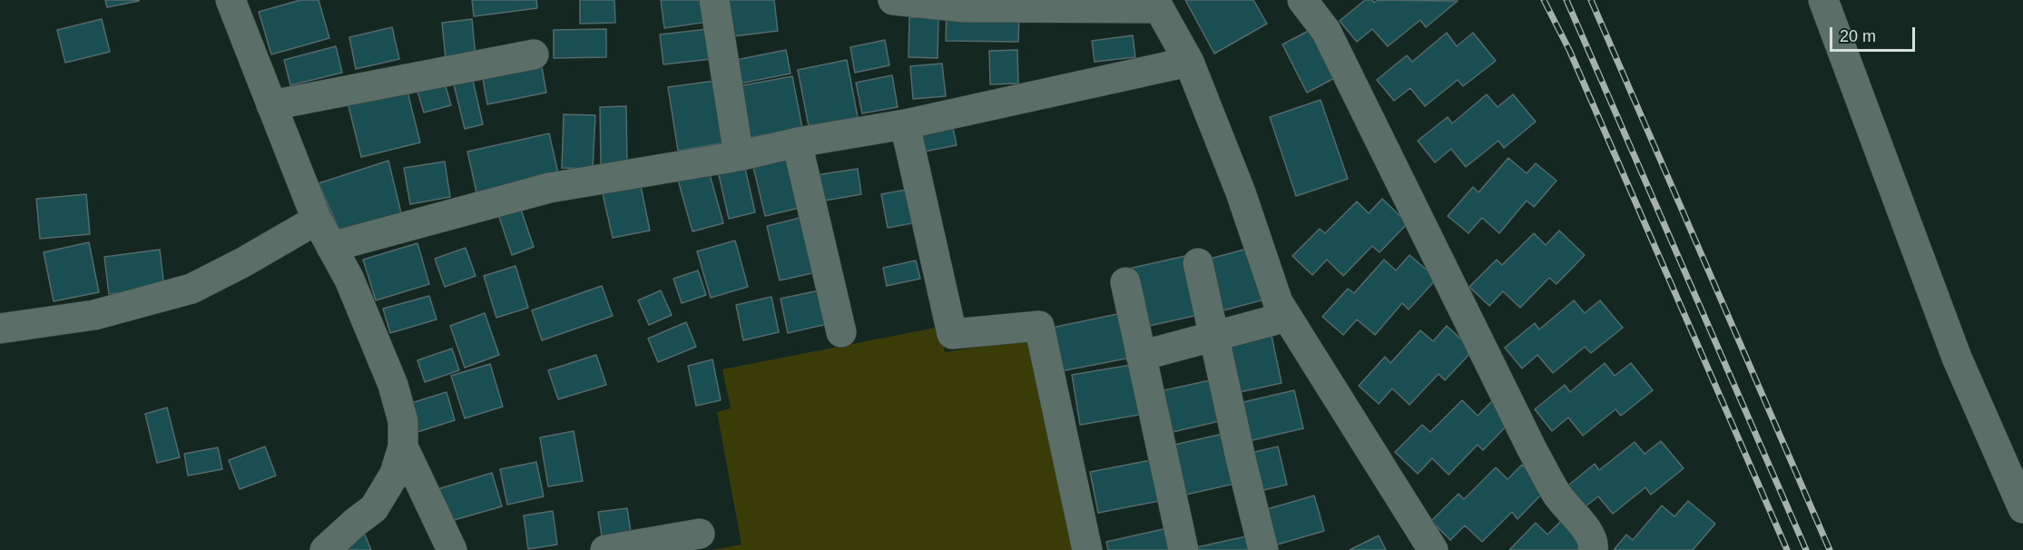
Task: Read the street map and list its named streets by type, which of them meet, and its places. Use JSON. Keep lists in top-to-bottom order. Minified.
{"scale_bar":"20 m"}
